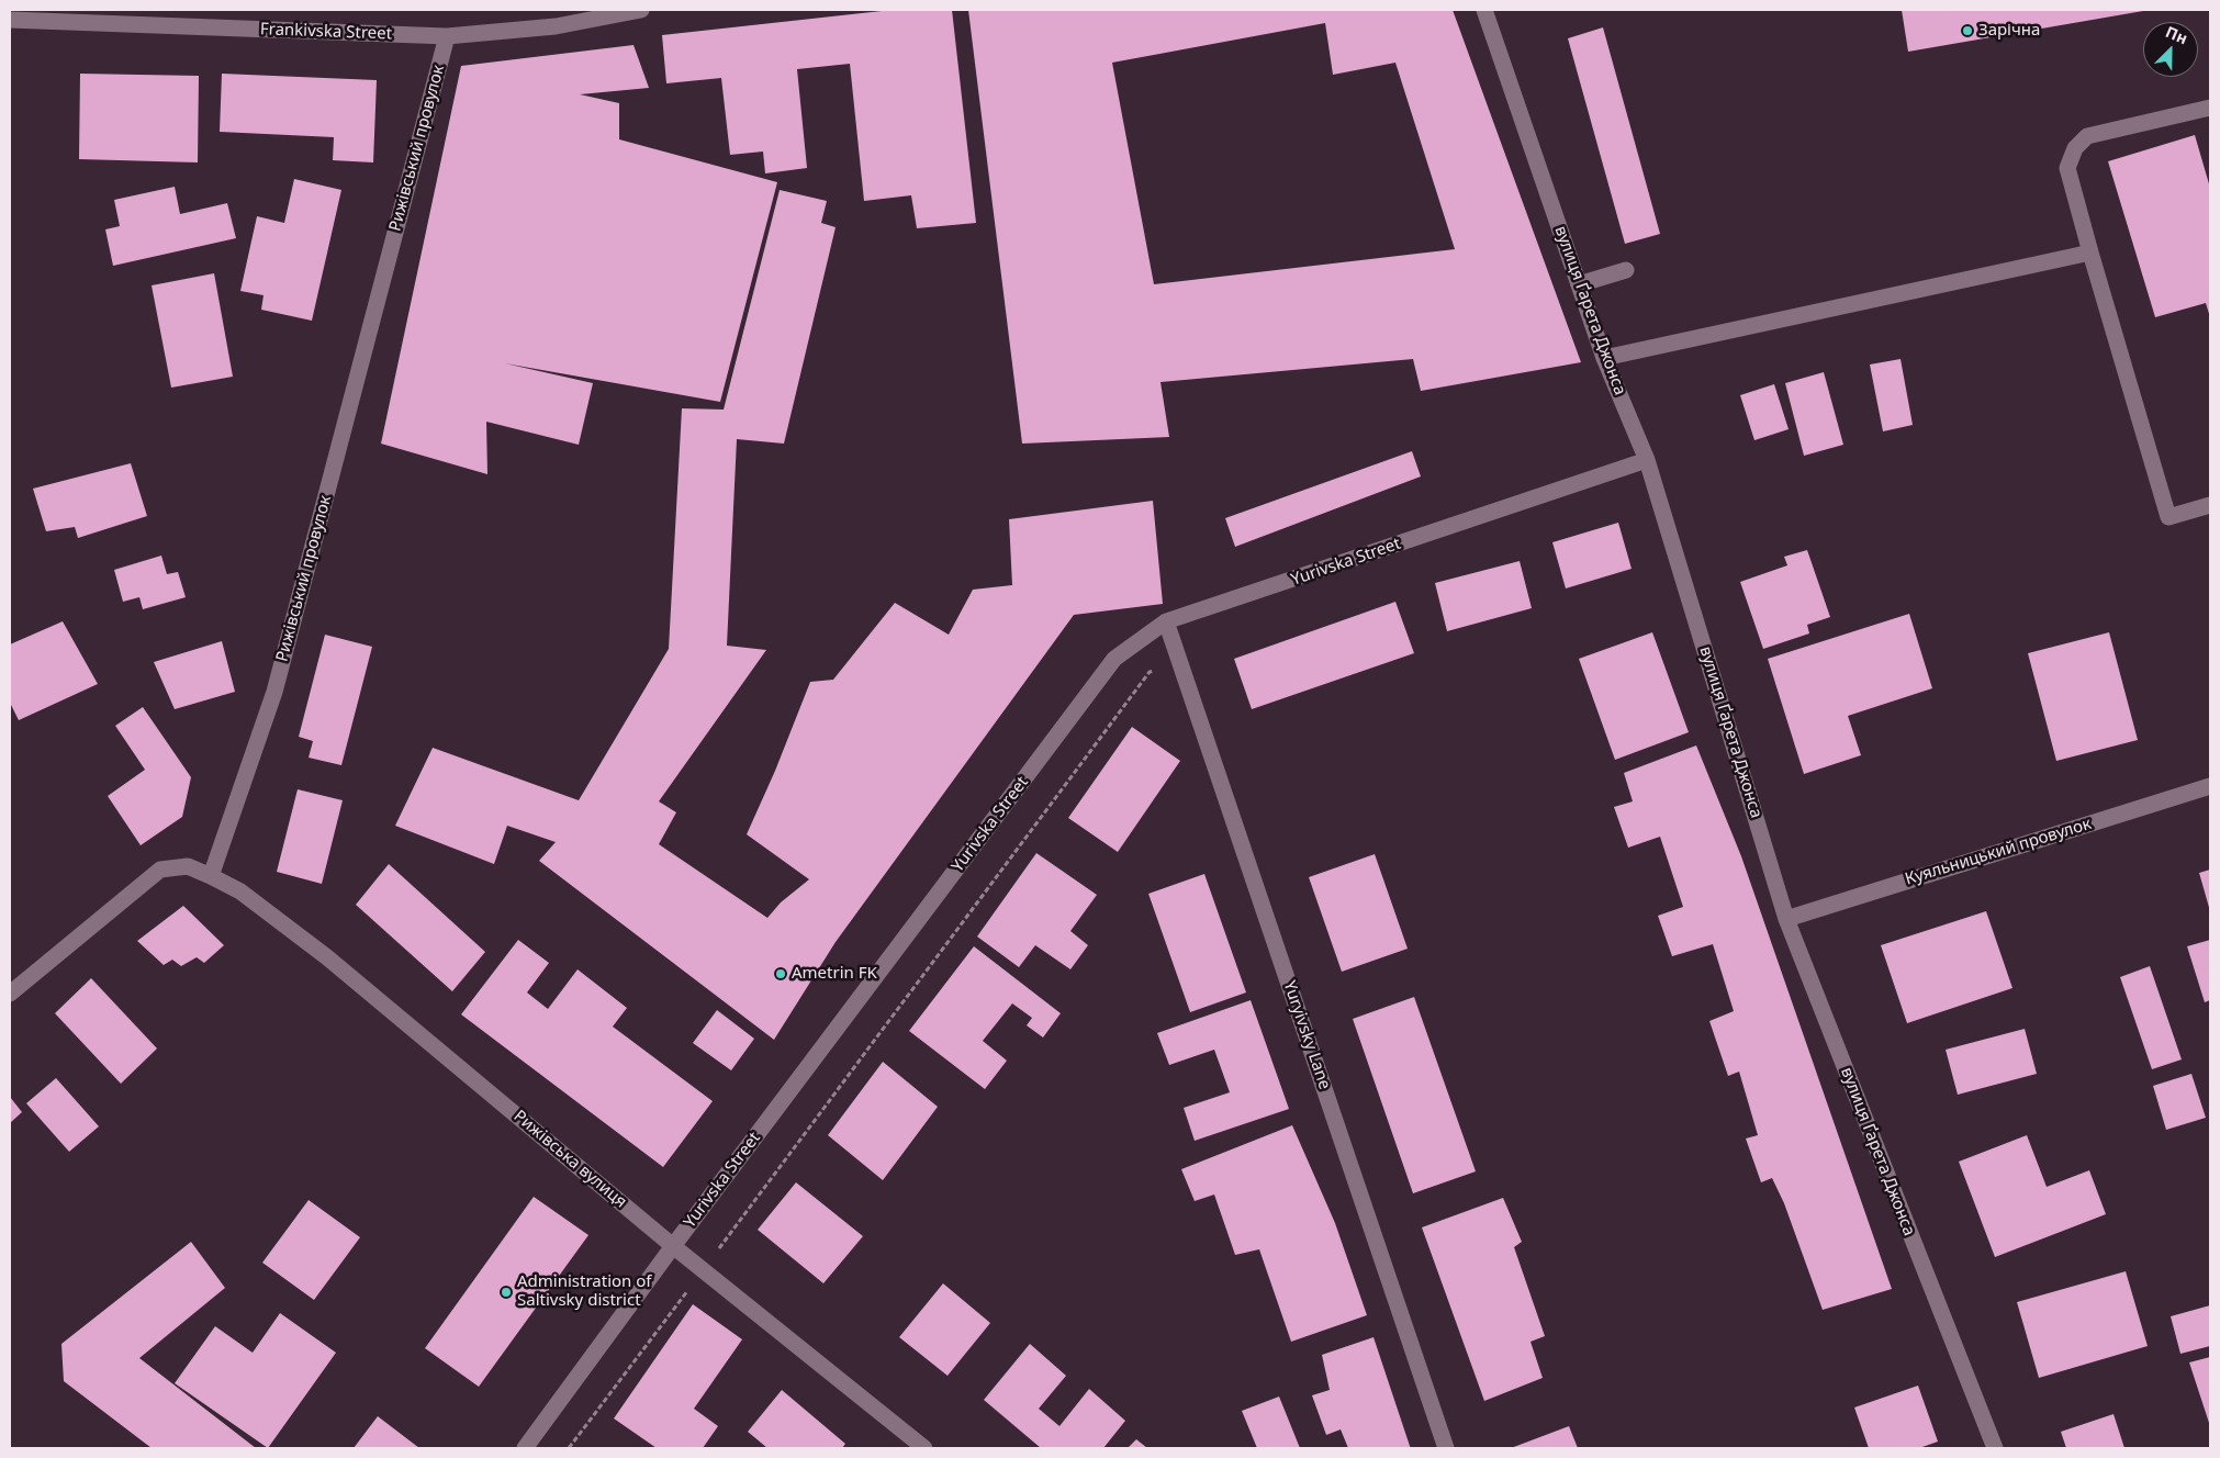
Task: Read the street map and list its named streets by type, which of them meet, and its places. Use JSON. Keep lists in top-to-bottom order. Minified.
{"streets":{"street":["Frankivska Street","Рижівський провулок","вулиця Ґарета Джонса","Yurivska Street","Куяльницький провулок","Yuryivsky Lane","Рижівська вулиця"]},"crossings":[["Frankivska Street","Рижівський провулок"],["Рижівський провулок","Рижівська вулиця"],["вулиця Ґарета Джонса","Yurivska Street"],["вулиця Ґарета Джонса","Куяльницький провулок"],["Yurivska Street","Yuryivsky Lane"],["Yurivska Street","Рижівська вулиця"]],"places":["Зарічна","Ametrin FK","Administration of Saltivsky district"],"north":"top right"}
